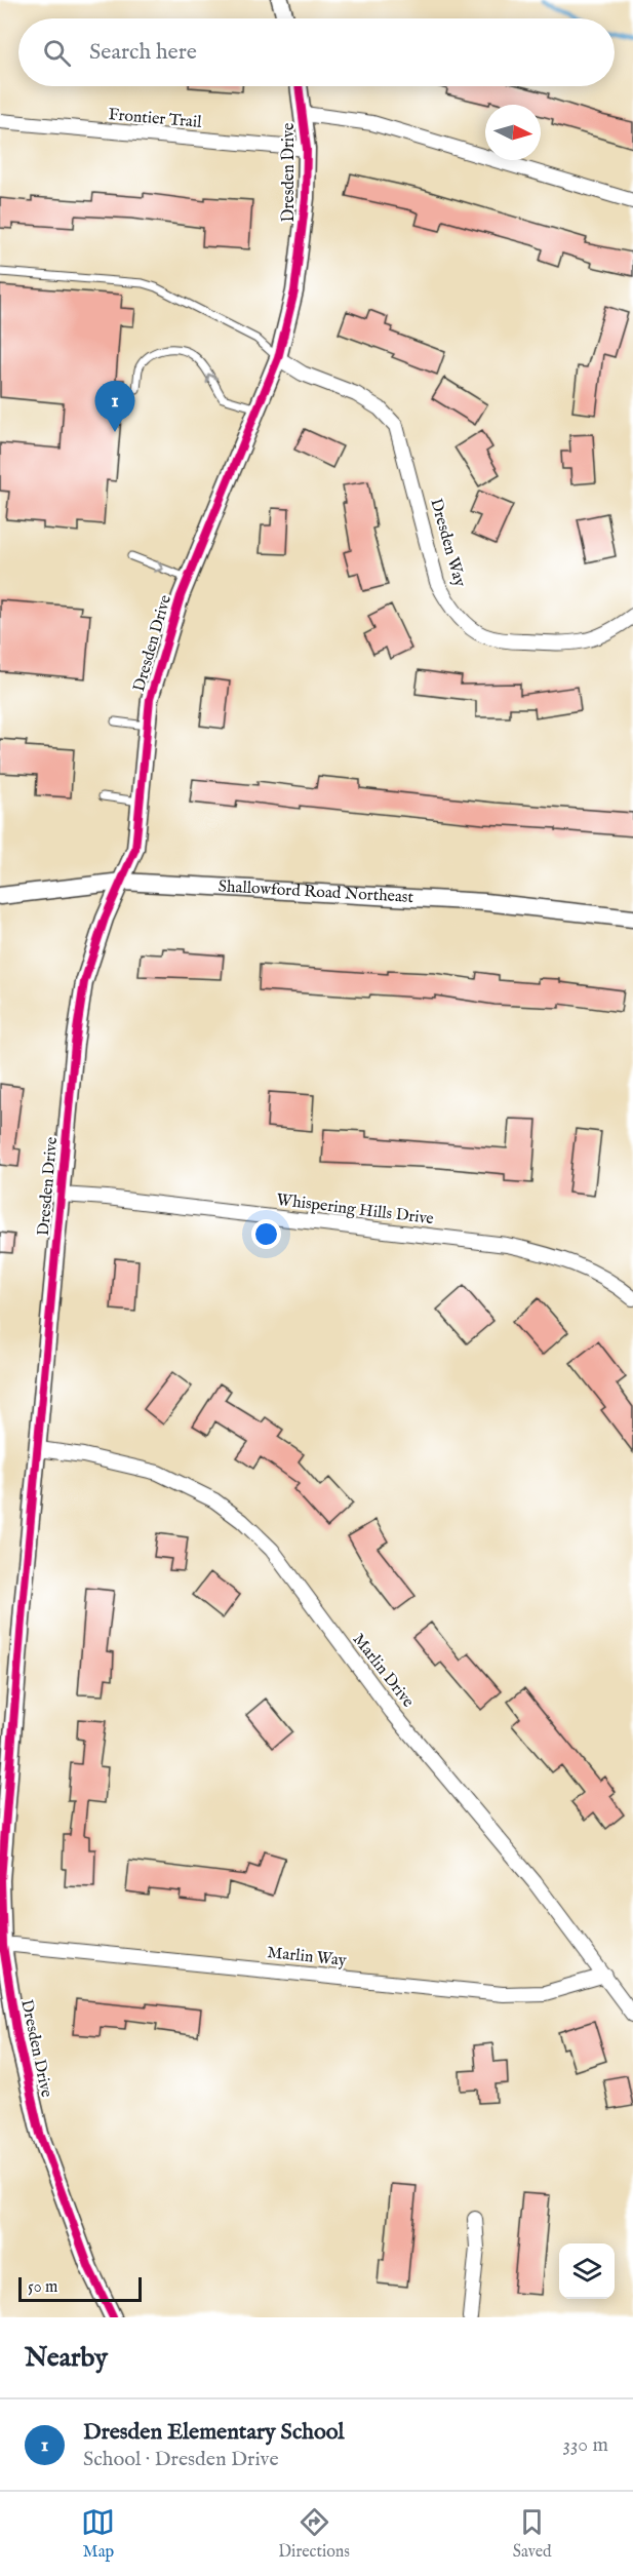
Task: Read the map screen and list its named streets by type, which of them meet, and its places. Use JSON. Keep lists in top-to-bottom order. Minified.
{"streets":{"street":["Frontier Trail","Dresden Drive","Dresden Way","Shallowford Road Northeast","Whispering Hills Drive","Marlin Drive","Marlin Way"]},"crossings":[["Frontier Trail","Dresden Drive"],["Dresden Drive","Dresden Way"],["Dresden Drive","Shallowford Road Northeast"],["Dresden Drive","Whispering Hills Drive"],["Dresden Drive","Marlin Drive"],["Dresden Drive","Marlin Way"],["Marlin Drive","Marlin Way"]],"scale_bar":"50 m","north":"right","page":{"search":"Search here","pins":"1","scale":"50 m","heading":"Nearby","list":[{"mark":"1","name":"Dresden Elementary School","note":"School · Dresden Drive","value":"330 m"}],"nav":["Map","Directions","Saved"]}}
